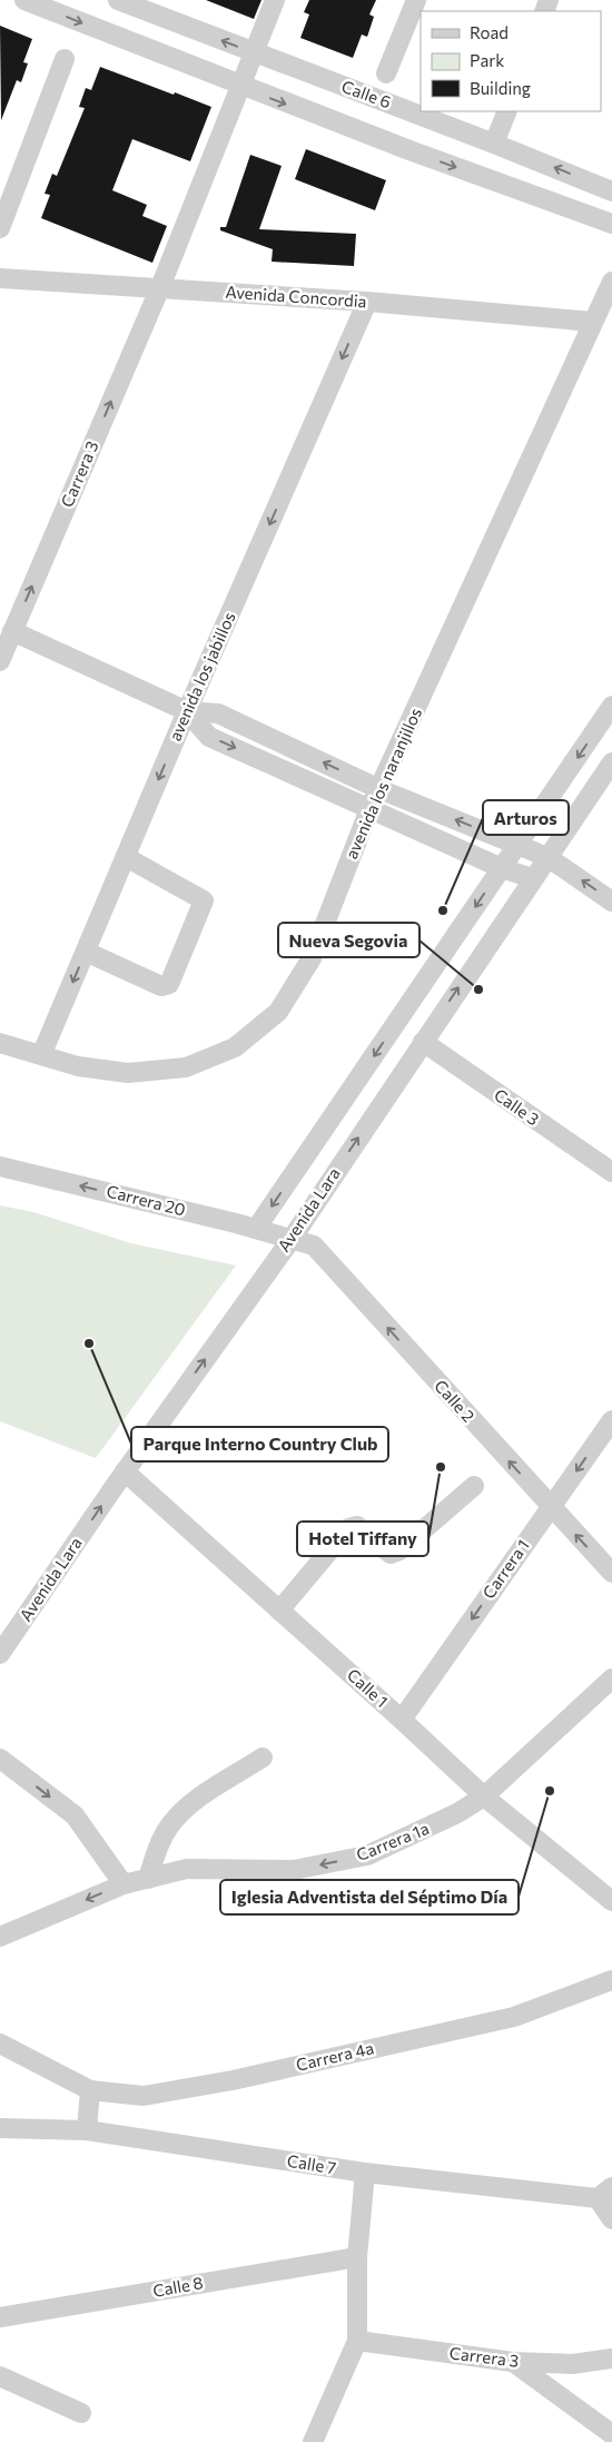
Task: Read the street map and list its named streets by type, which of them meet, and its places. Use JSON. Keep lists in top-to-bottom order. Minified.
{"streets":{"street":["Calle 6","Avenida Concordia","Carrera 3","avenida los jabillos","avenida los naranjillos","Calle 3","Carrera 20","Avenida Lara","Calle 2","Carrera 1","Calle 1","Carrera 1a","Carrera 4a","Calle 7","Calle 8"]},"crossings":[["Calle 6","Carrera 3"],["Avenida Concordia","Carrera 3"],["Avenida Concordia","avenida los jabillos"],["Avenida Concordia","avenida los naranjillos"],["avenida los jabillos","avenida los naranjillos"],["Calle 3","Avenida Lara"],["Carrera 20","Avenida Lara"],["Carrera 20","Calle 2"],["Avenida Lara","Calle 2"],["Avenida Lara","Calle 1"],["Calle 2","Carrera 1"],["Carrera 1","Calle 1"],["Calle 1","Carrera 1a"]],"one_way":["Carrera 3","avenida los jabillos","Carrera 20","Calle 2","Carrera 1","Carrera 1a"],"places":["Arturos","Nueva Segovia","Parque Interno Country Club","Hotel Tiffany","Iglesia Adventista del Séptimo Día"],"legend":["Road","Park","Building"]}
